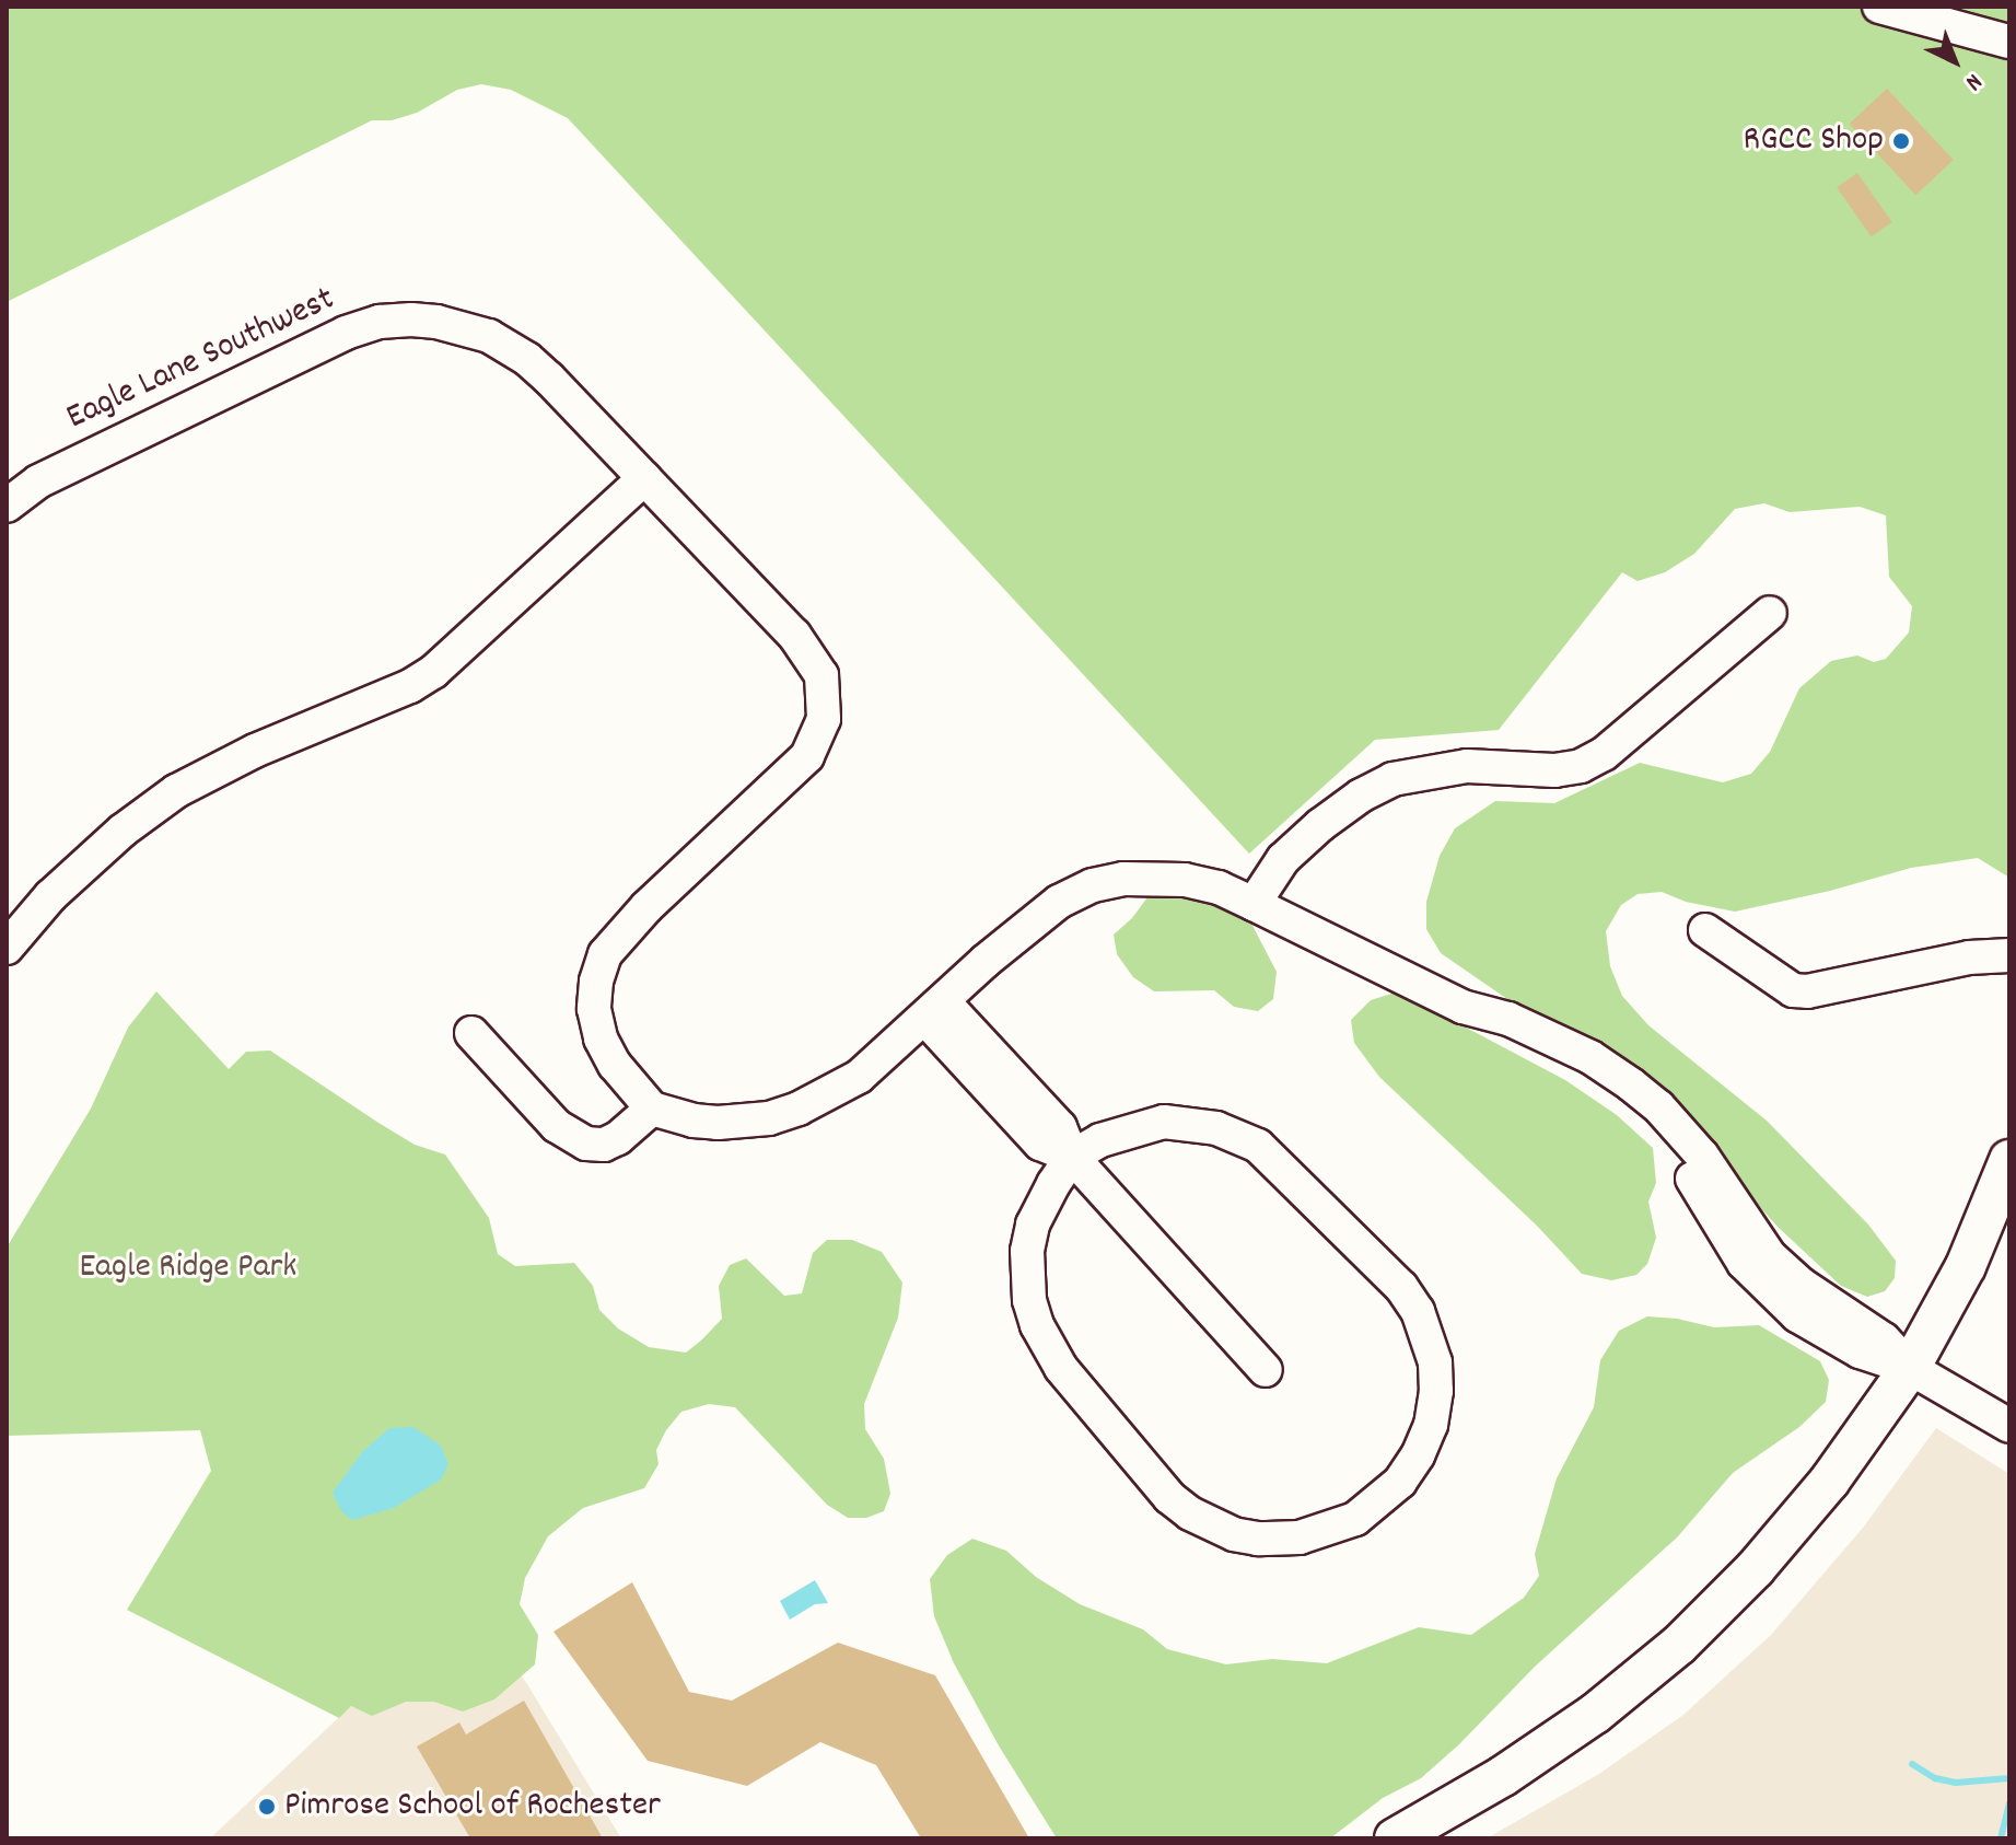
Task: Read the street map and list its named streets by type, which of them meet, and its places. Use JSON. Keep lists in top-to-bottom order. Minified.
{"streets":{"street":["Eagle Lane Southwest"]},"parks":["Eagle Ridge Park"],"places":["RGCC Shop","Pimrose School of Rochester"],"north":"bottom right"}
